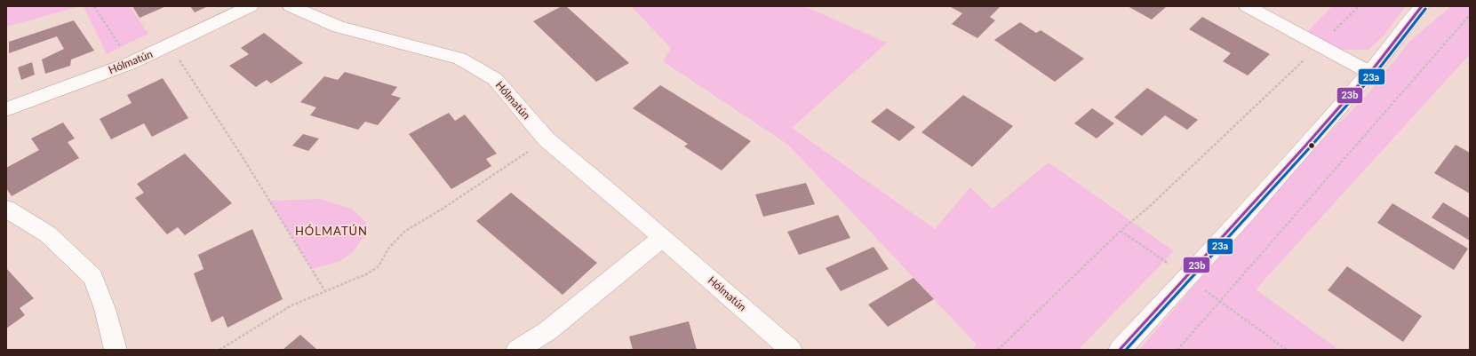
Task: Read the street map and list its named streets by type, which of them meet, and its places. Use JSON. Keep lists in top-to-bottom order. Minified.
{"streets":{"street":["Hólmatún"]},"districts":["HÓLMATÚN"],"lines":["transit line 23b","transit line 23a"]}
